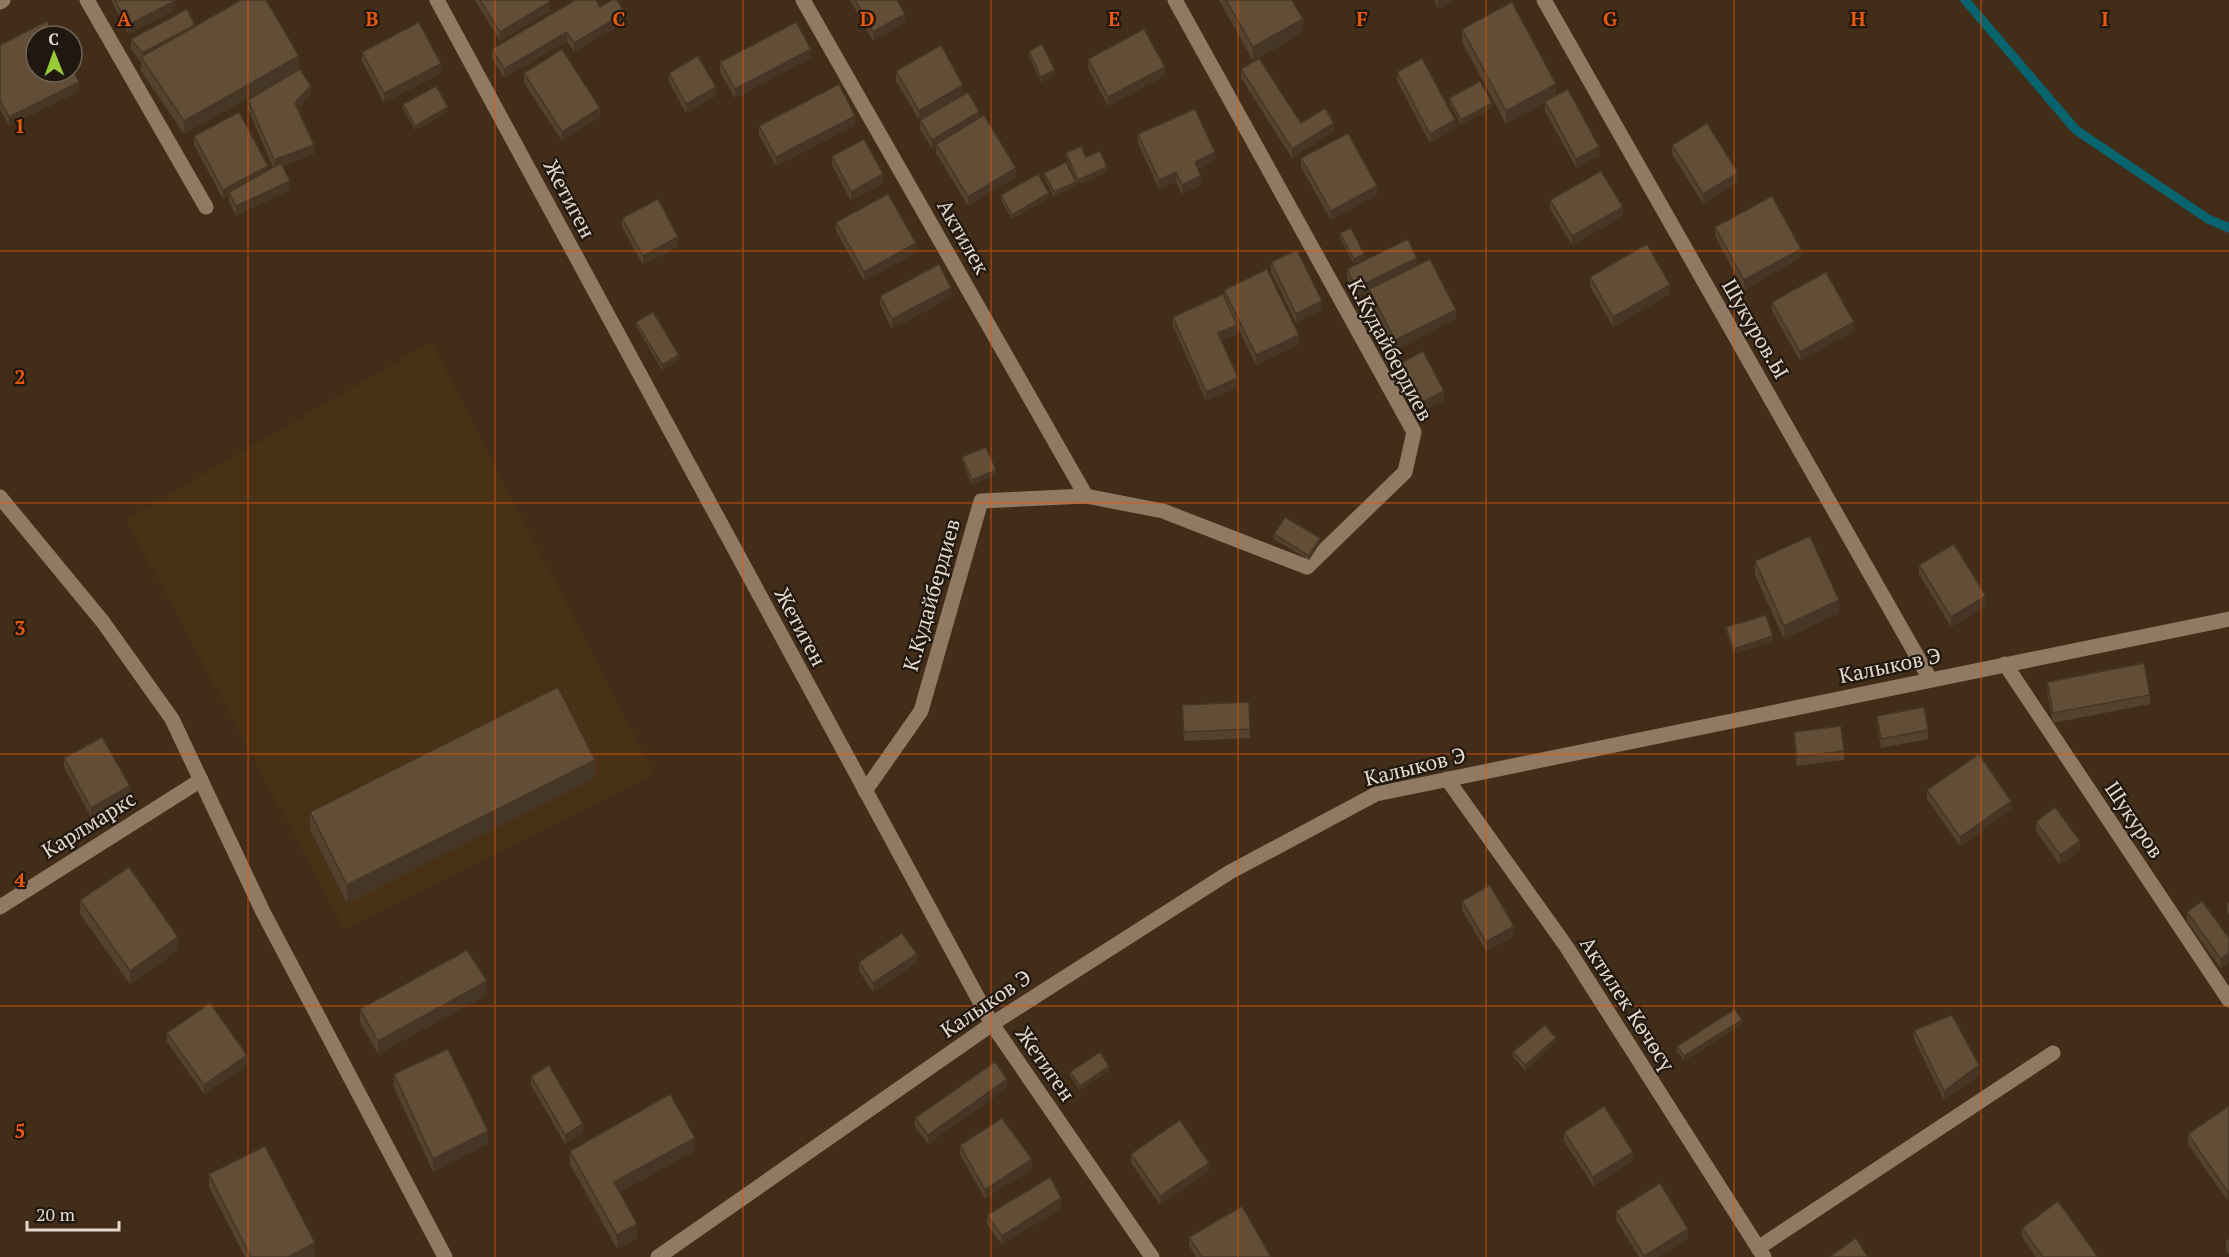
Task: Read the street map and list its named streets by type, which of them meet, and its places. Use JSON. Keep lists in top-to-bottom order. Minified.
{"streets":{"street":["Жетиген","Актилек","Шукуров.Ы","К.Кудайбердиев","Калыков Э","Шукуров","Карлмаркс","Актилек Көчөсү"]},"crossings":[["Жетиген","К.Кудайбердиев"],["Жетиген","Калыков Э"],["Актилек","К.Кудайбердиев"],["Шукуров.Ы","Калыков Э"],["Калыков Э","Шукуров"],["Калыков Э","Актилек Көчөсү"]],"scale_bar":"20 m","north":"top","grid":{"columns":["A","B","C","D","E","F","G","H","I"],"rows":["1","2","3","4","5"]}}
